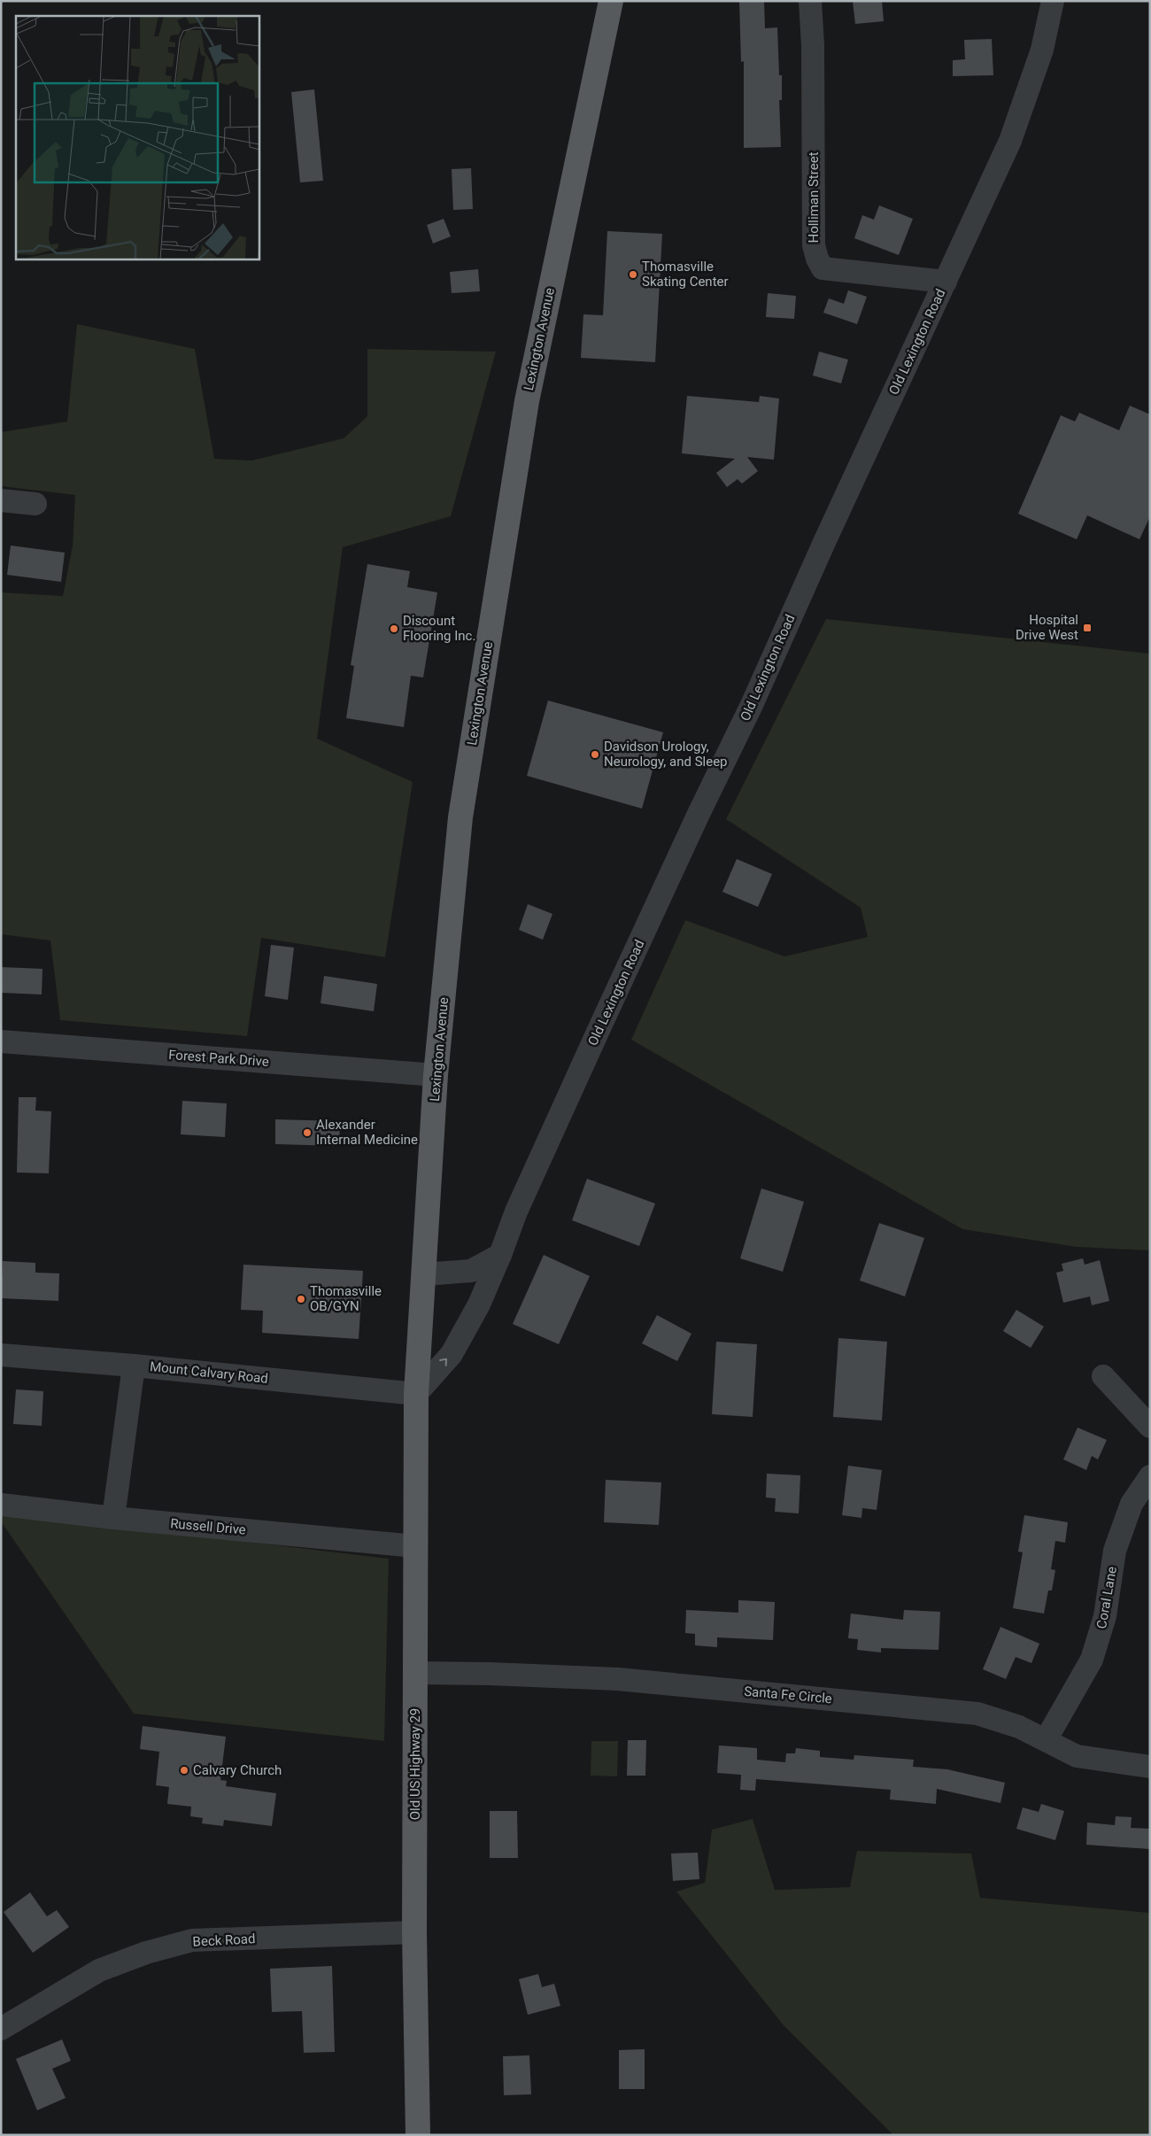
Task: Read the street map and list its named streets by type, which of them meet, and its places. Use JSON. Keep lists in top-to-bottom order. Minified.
{"streets":{"main road":["Lexington Avenue","Old US Highway 29"],"street":["Holliman Street","Old Lexington Road","Forest Park Drive","Mount Calvary Road","Russell Drive","Coral Lane","Santa Fe Circle","Beck Road"]},"crossings":[["Holliman Street","Old Lexington Road"],["Lexington Avenue","Old Lexington Road"],["Lexington Avenue","Forest Park Drive"],["Lexington Avenue","Mount Calvary Road"],["Lexington Avenue","Old US Highway 29"],["Old Lexington Road","Mount Calvary Road"],["Old Lexington Road","Old US Highway 29"],["Mount Calvary Road","Old US Highway 29"],["Russell Drive","Old US Highway 29"],["Coral Lane","Santa Fe Circle"],["Santa Fe Circle","Old US Highway 29"],["Old US Highway 29","Beck Road"]],"places":{"other":["Thomasville Skating Center","Discount Flooring Inc.","Davidson Urology, Neurology, and Sleep","Alexander Internal Medicine","Thomasville OB/GYN","Calvary Church"],"transit":["Hospital Drive West"]}}
